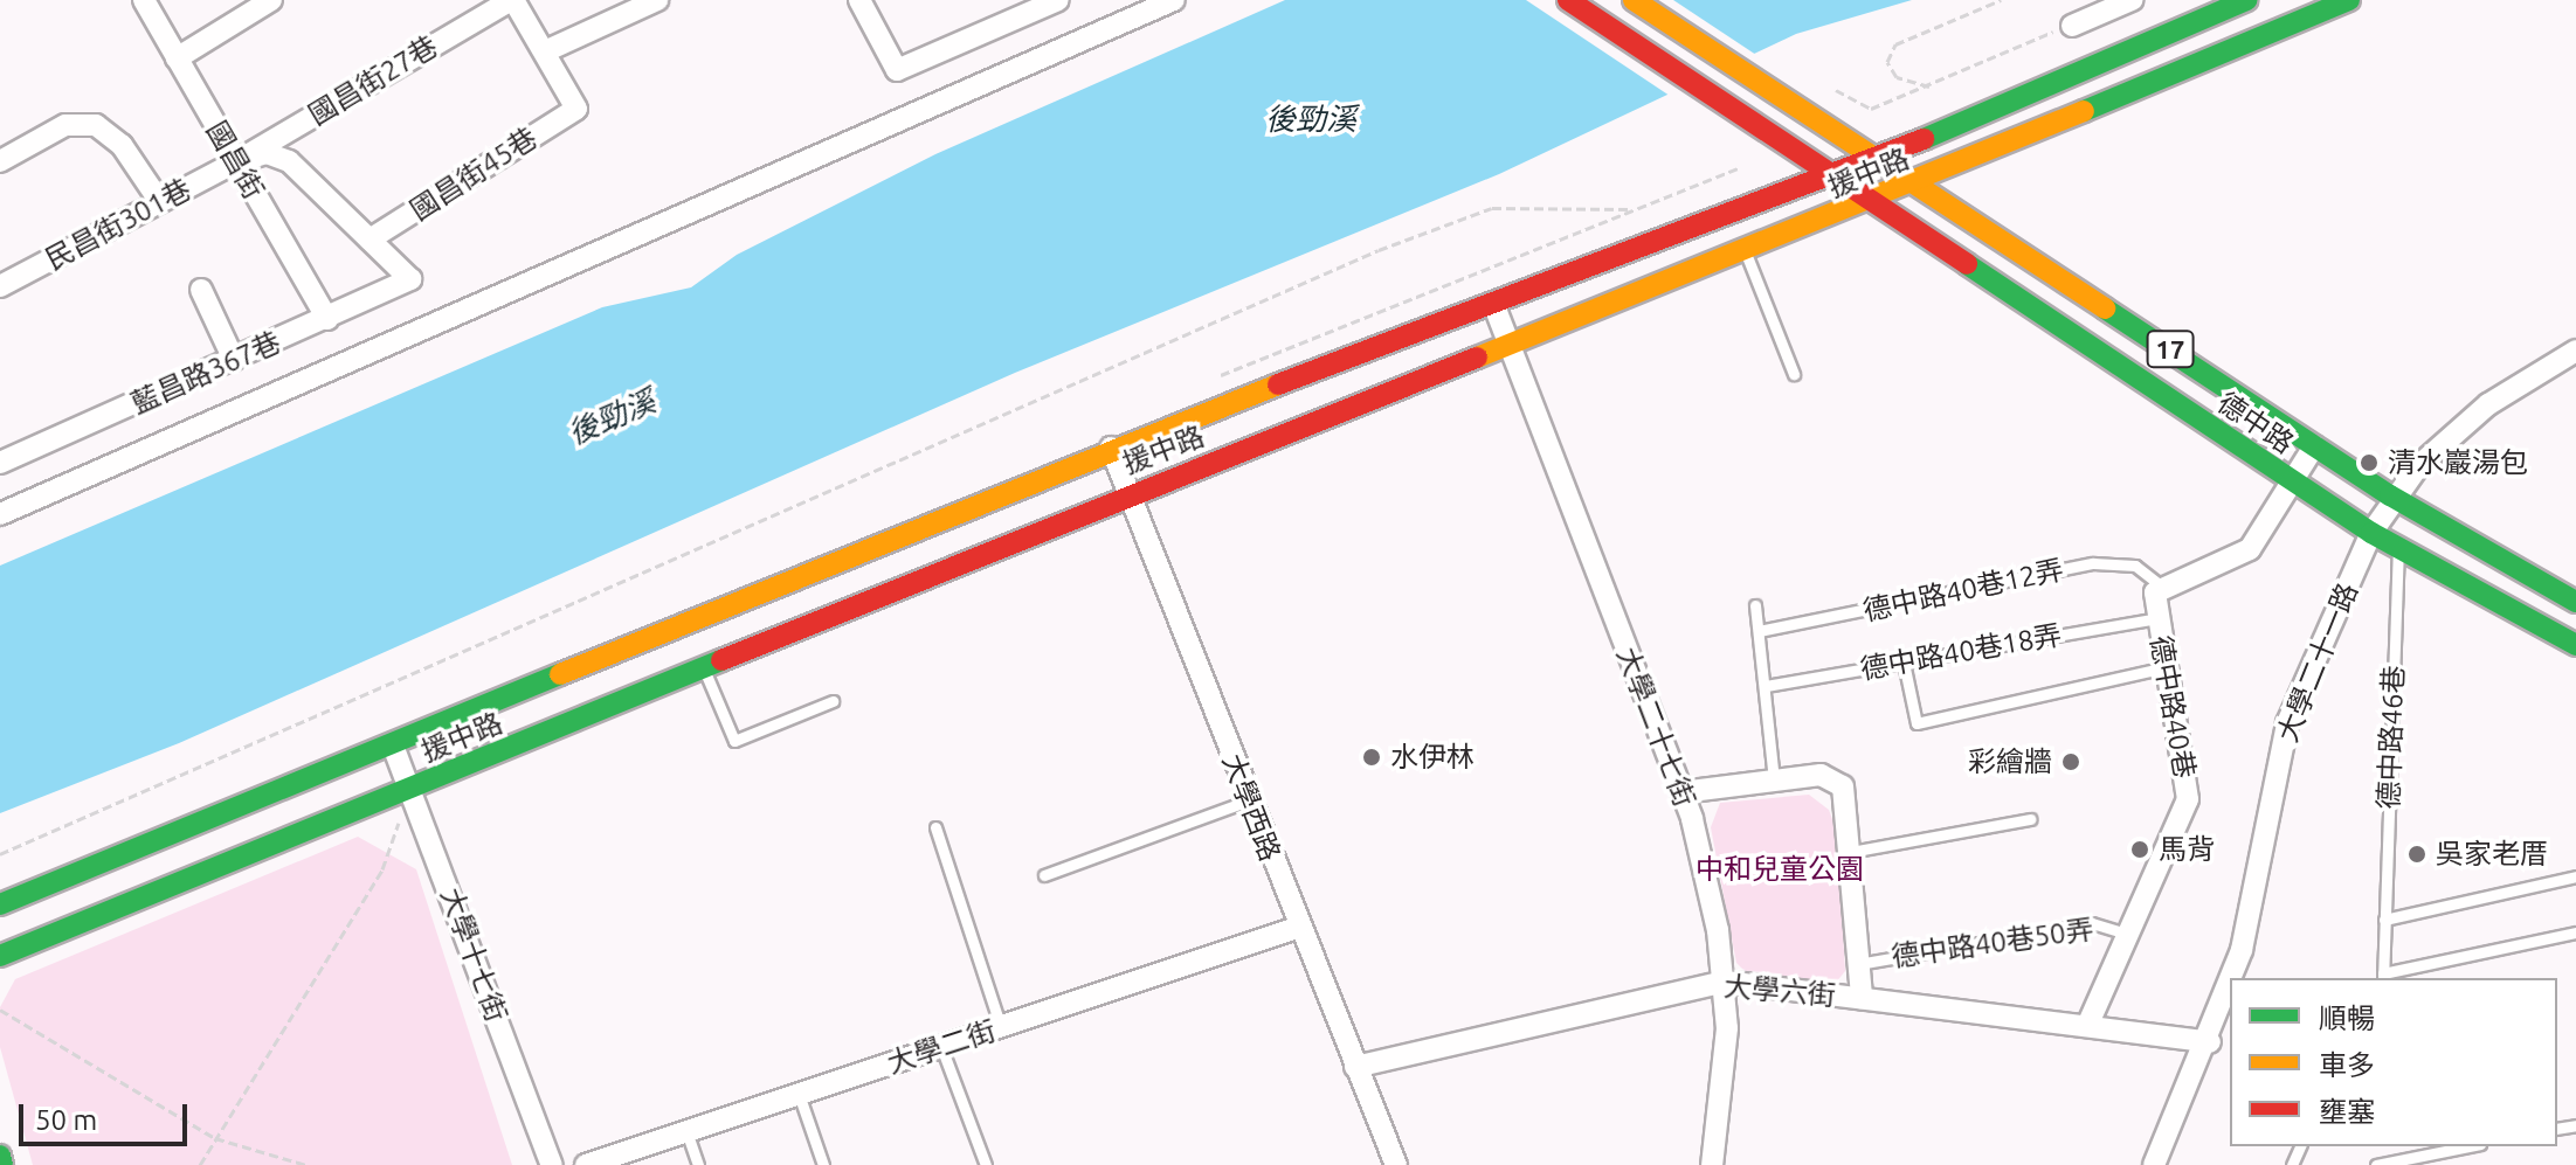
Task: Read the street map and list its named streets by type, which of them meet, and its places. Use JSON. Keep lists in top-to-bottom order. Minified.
{"streets":{"street":["國昌街27巷","國昌街","援中路","國昌街45巷","民昌街301巷","17","藍昌路367巷","德中路","大學二十一路","德中路40巷","大學二十七街","大學西路","大學十七街","大學六街","大學二街"],"lane":["德中路40巷12弄","德中路40巷18弄","德中路46巷","德中路40巷50弄"]},"crossings":[["國昌街27巷","國昌街"],["國昌街27巷","民昌街301巷"],["國昌街","民昌街301巷"],["國昌街","藍昌路367巷"],["援中路","德中路"],["援中路","大學二十七街"],["援中路","大學西路"],["援中路","大學十七街"],["國昌街45巷","藍昌路367巷"],["德中路","大學二十一路"],["德中路","德中路46巷"],["德中路40巷12弄","德中路40巷"],["德中路40巷18弄","德中路40巷"],["大學二十一路","德中路46巷"],["大學二十一路","大學六街"],["德中路40巷","德中路40巷50弄"],["德中路40巷","大學六街"],["大學二十七街","大學六街"],["大學西路","大學六街"],["大學西路","大學二街"]],"water":["後勁溪"],"parks":["中和兒童公園"],"places":["清水巖湯包","水伊林","彩繪牆","馬背","吳家老厝"],"legend":["順暢","車多","壅塞"],"scale_bar":"50 m"}
